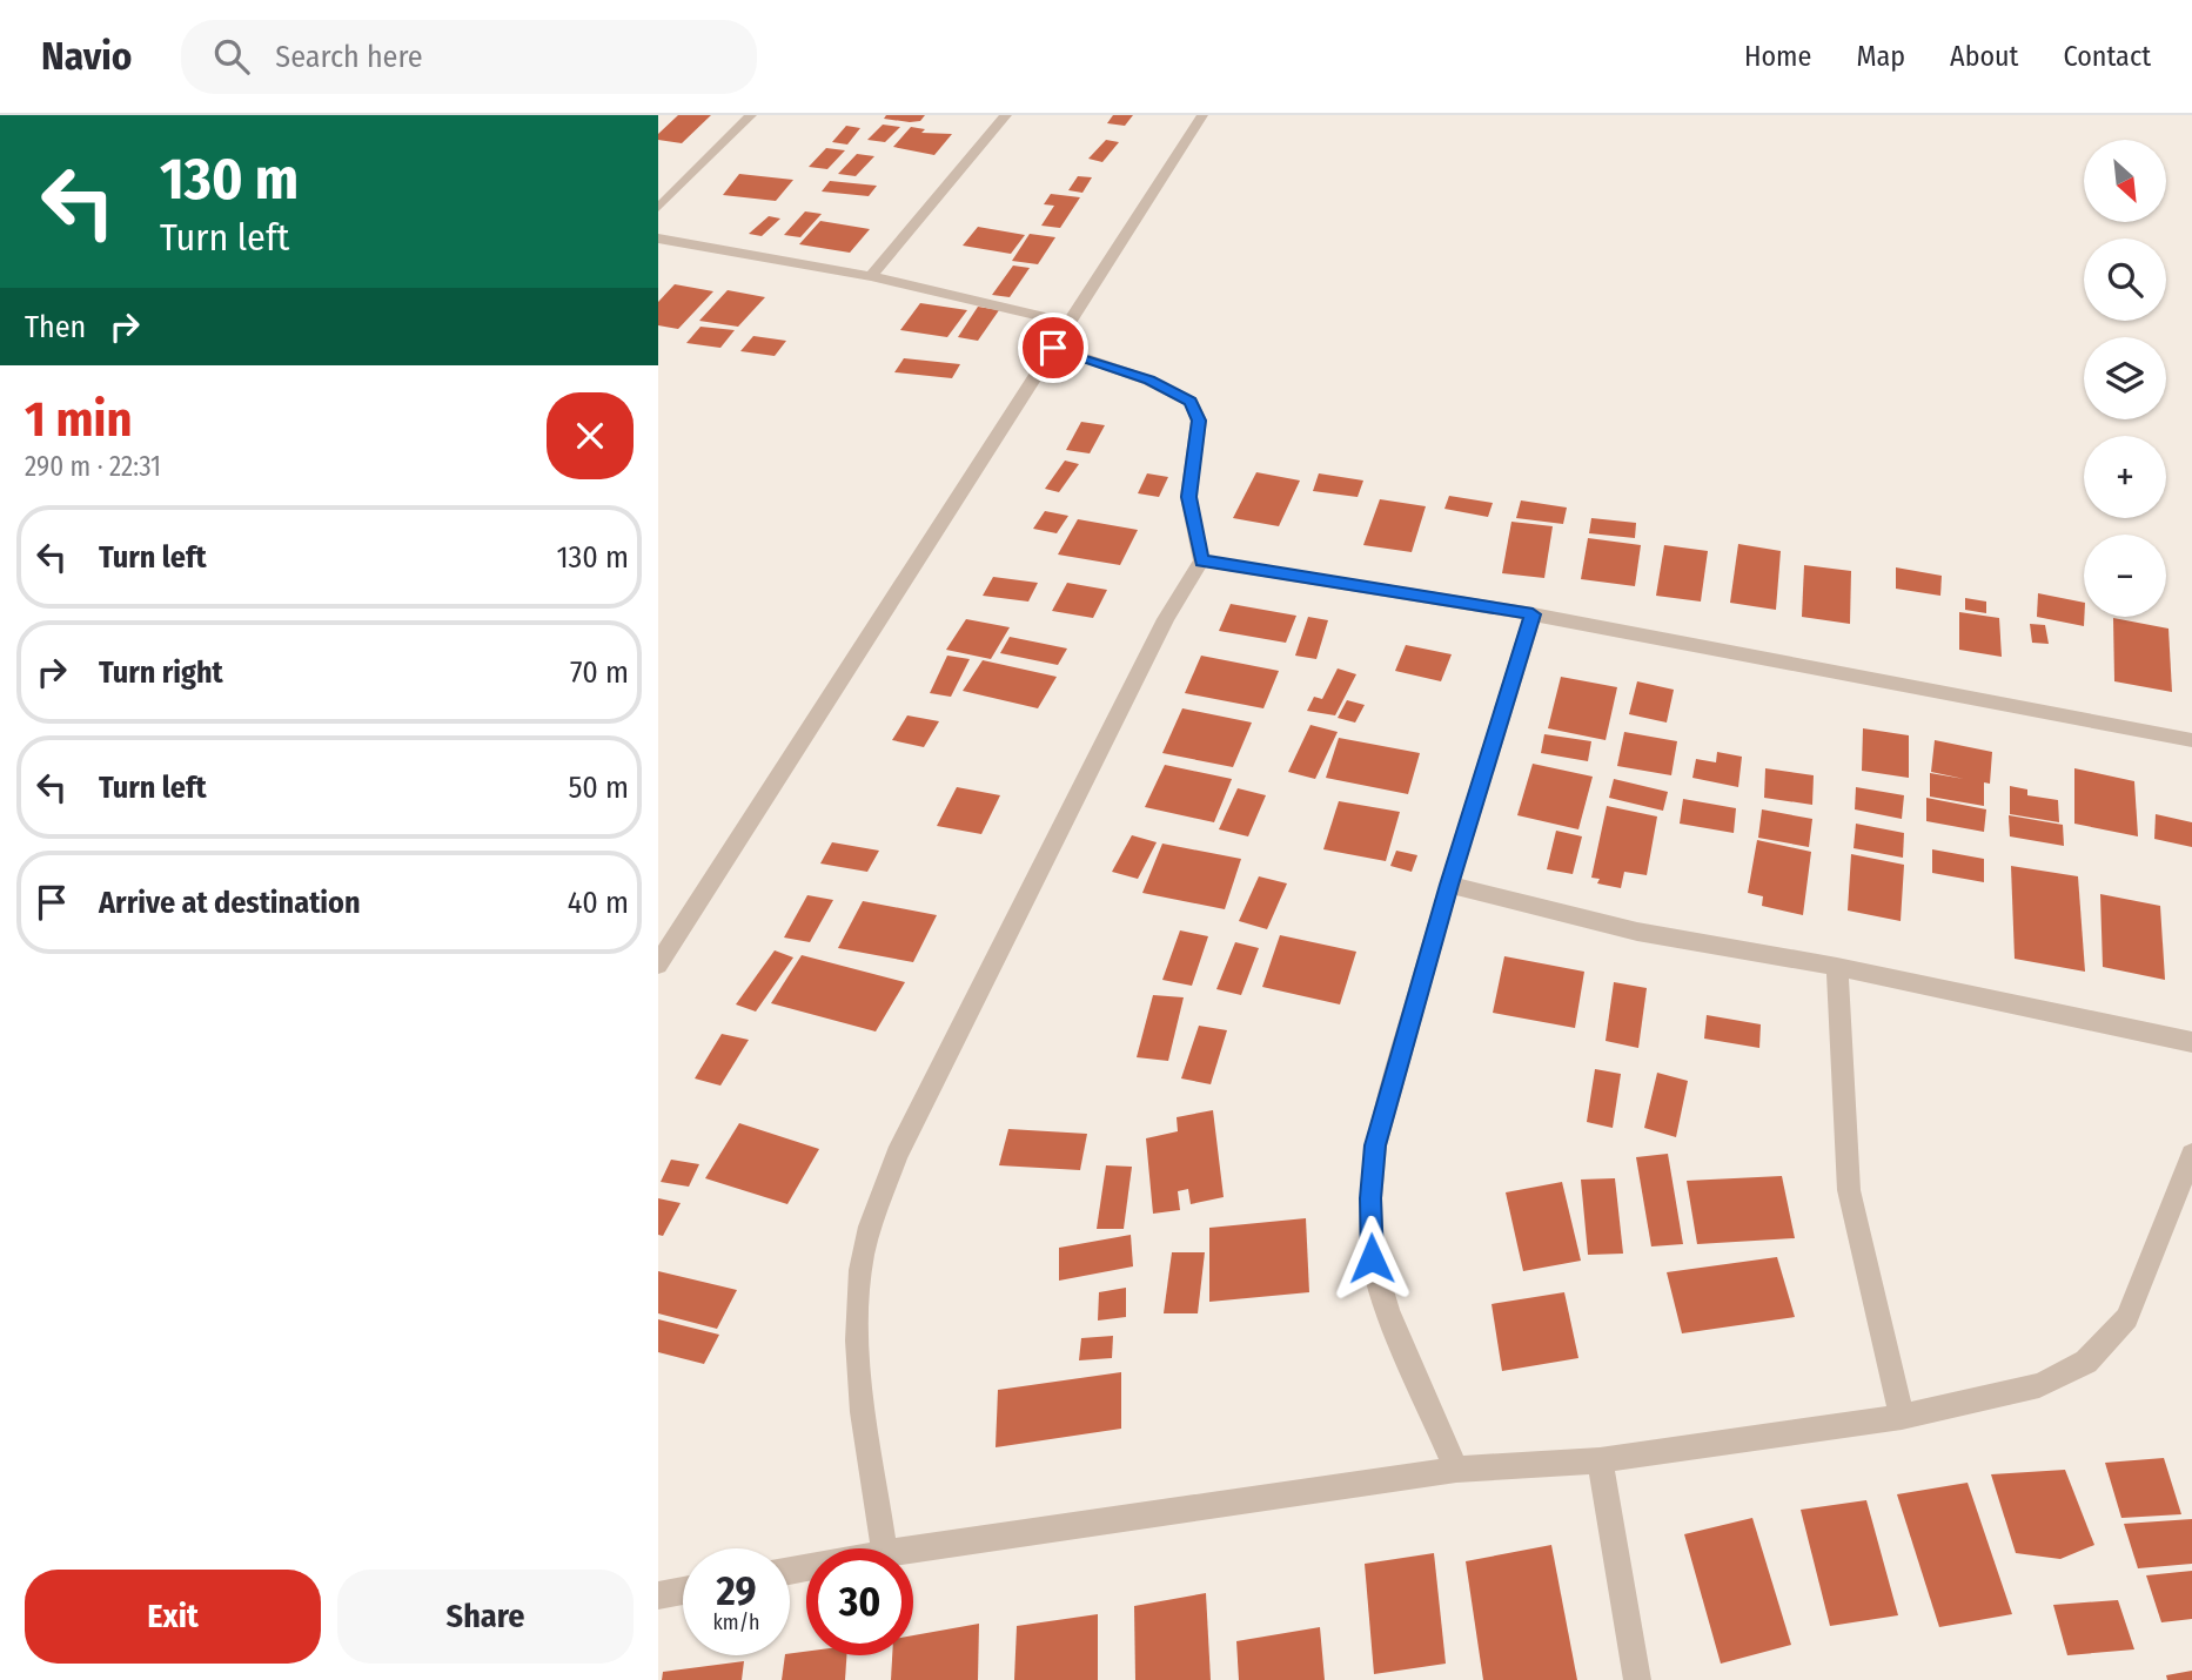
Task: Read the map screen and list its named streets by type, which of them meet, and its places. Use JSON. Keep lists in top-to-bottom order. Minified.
{"north":"bottom right","page":{"header":"Navio","search":"Search here","nav":["Home","Map","About","Contact"],"turn":["130 m","Turn left"],"map_buttons":["+","−"],"then":"Then","heading":["1 min","290 m · 22:31"],"list":[{"name":"Turn left","value":"130 m"},{"name":"Turn right","value":"70 m"},{"name":"Turn left","value":"50 m"},{"name":"Arrive at destination","value":"40 m"}],"speed":"29 km/h","limit":"30","buttons":["Exit","Share"]}}
